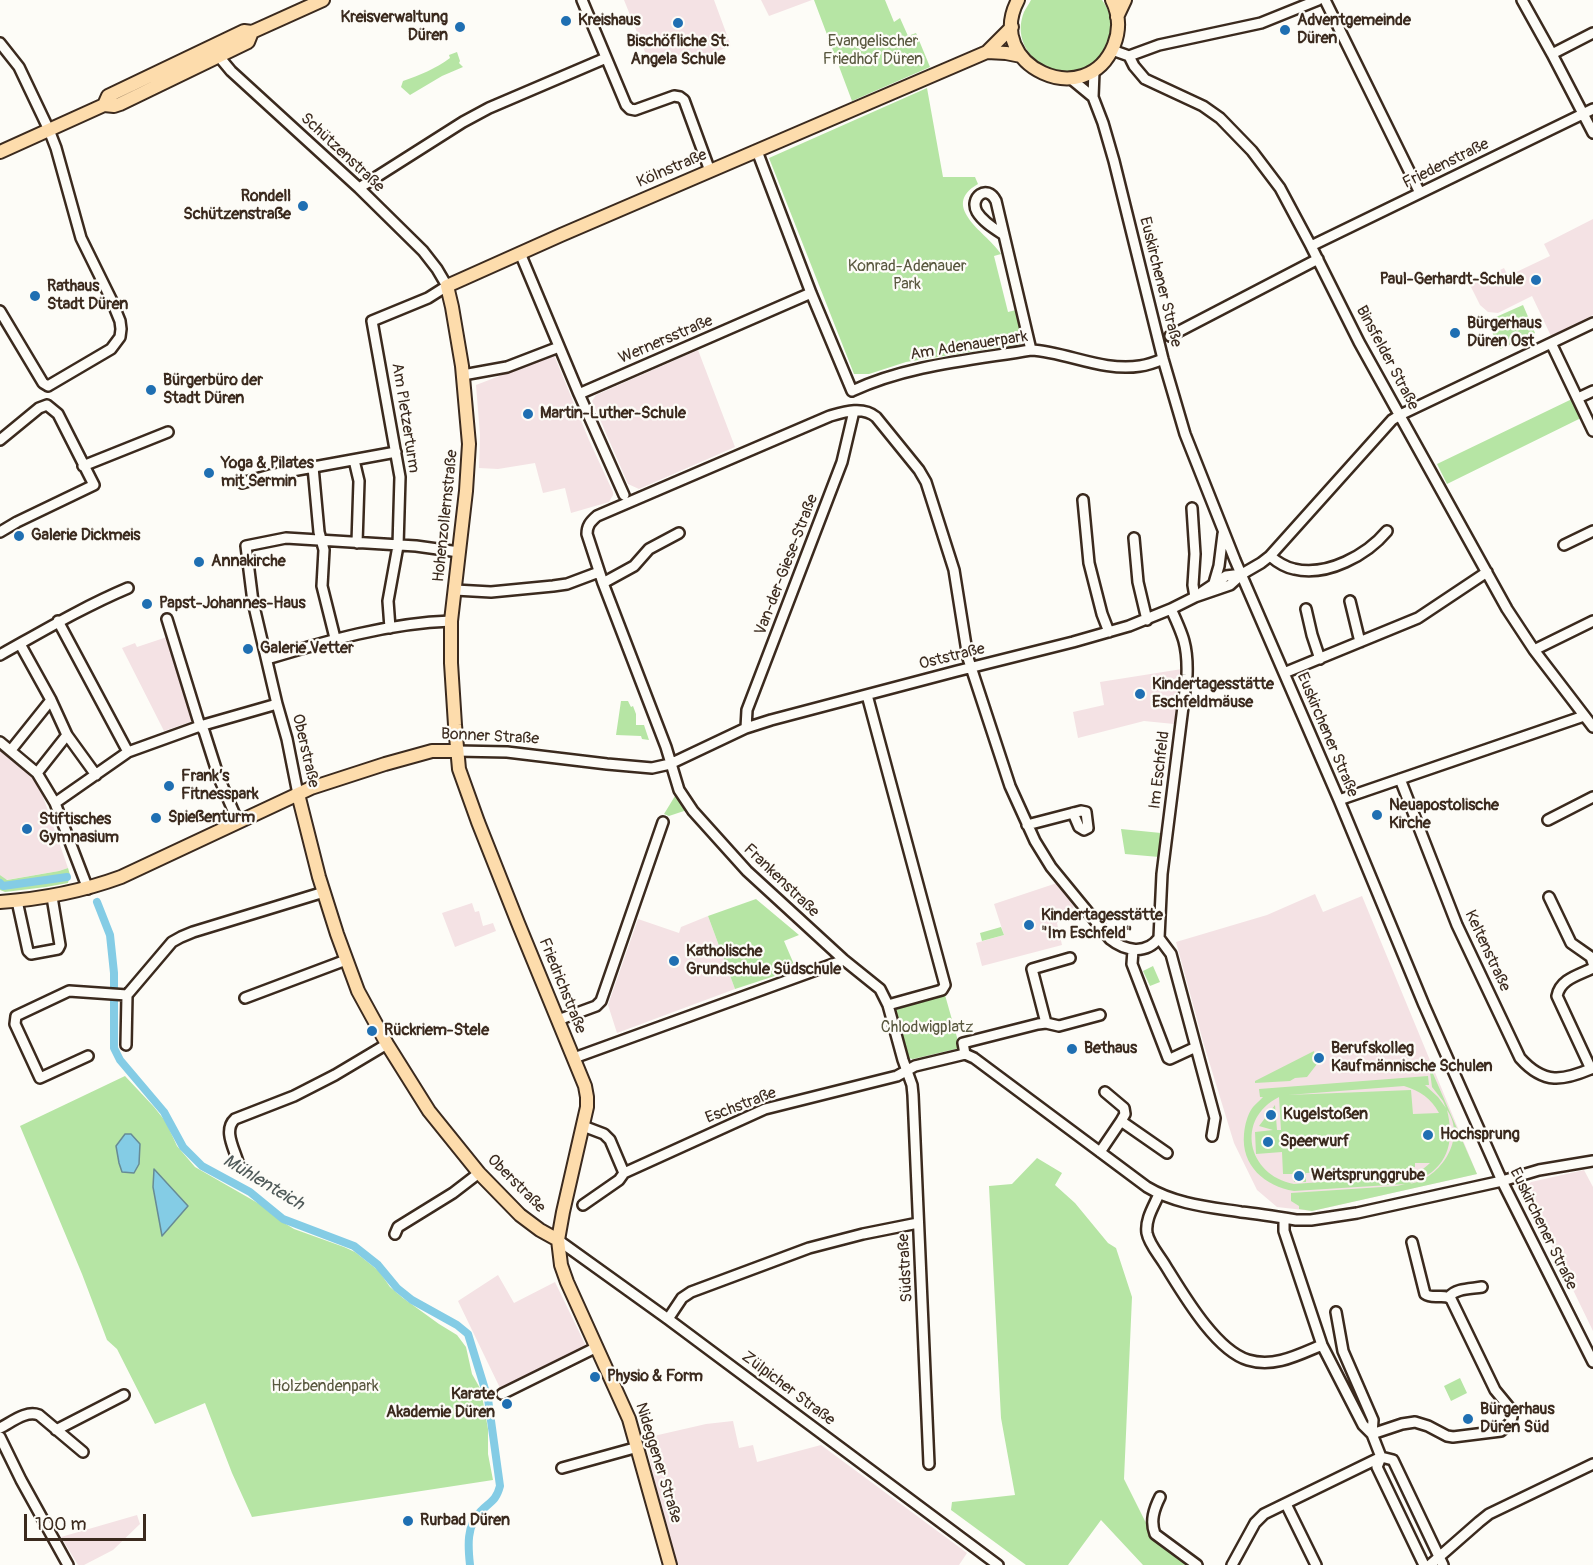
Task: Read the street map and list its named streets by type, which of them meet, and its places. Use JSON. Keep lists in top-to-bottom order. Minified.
{"streets":{"main road":["Kölnstraße","Hohenzollernstraße","Bonner Straße","Oberstraße","Friedrichstraße","Nideggener Straße"],"street":["Schützenstraße","Friedenstraße","Euskirchener Straße","Wernersstraße","Am Adenauerpark","Binsfelder Straße","Am Pletzerturm","Van-der-Giese-Straße","Oststraße","Im Eschfeld","Frankenstraße","Keltenstraße","Eschstraße","Südstraße","Zülpicher Straße"]},"crossings":[["Schützenstraße","Kölnstraße"],["Schützenstraße","Hohenzollernstraße"],["Friedenstraße","Binsfelder Straße"],["Kölnstraße","Am Pletzerturm"],["Kölnstraße","Hohenzollernstraße"],["Euskirchener Straße","Am Adenauerpark"],["Euskirchener Straße","Oststraße"],["Wernersstraße","Am Adenauerpark"],["Hohenzollernstraße","Bonner Straße"],["Hohenzollernstraße","Friedrichstraße"],["Van-der-Giese-Straße","Oststraße"],["Van-der-Giese-Straße","Frankenstraße"],["Oststraße","Bonner Straße"],["Oststraße","Im Eschfeld"],["Oststraße","Frankenstraße"],["Bonner Straße","Oberstraße"],["Bonner Straße","Frankenstraße"],["Bonner Straße","Friedrichstraße"],["Oberstraße","Friedrichstraße"],["Oberstraße","Zülpicher Straße"],["Oberstraße","Nideggener Straße"],["Friedrichstraße","Zülpicher Straße"],["Friedrichstraße","Nideggener Straße"],["Eschstraße","Südstraße"],["Zülpicher Straße","Nideggener Straße"]],"water":["Mühlenteich"],"parks":["Evangelischer Friedhof Düren","Konrad-Adenauer Park","Chlodwigplatz","Holzbendenpark"],"places":["Kreishaus","Bischöfliche St. Angela Schule","Kreisverwaltung Düren","Adventgemeinde Düren","Rondell Schützenstraße","Paul-Gerhardt-Schule","Rathaus Stadt Düren","Bürgerhaus Düren Ost","Bürgerbüro der Stadt Düren","Martin-Luther-Schule","Yoga & Pilates mit Sermin","Galerie Dickmeis","Annakirche","Papst-Johannes-Haus","Galerie Vetter","Kindertagesstätte Eschfeldmäuse","Frank’s Fitnesspark","Neuapostolische Kirche","Spießenturm","Stiftisches Gymnasium","Kindertagesstätte \"Im Eschfeld\"","Katholische Grundschule Südschule","Rückriem-Stele","Bethaus","Berufskolleg Kaufmännische Schulen","Kugelstoßen","Hochsprung","Speerwurf","Weitsprunggrube","Physio & Form","Karate Akademie Düren","Bürgerhaus Düren Süd","Rurbad Düren"],"scale_bar":"100 m"}
